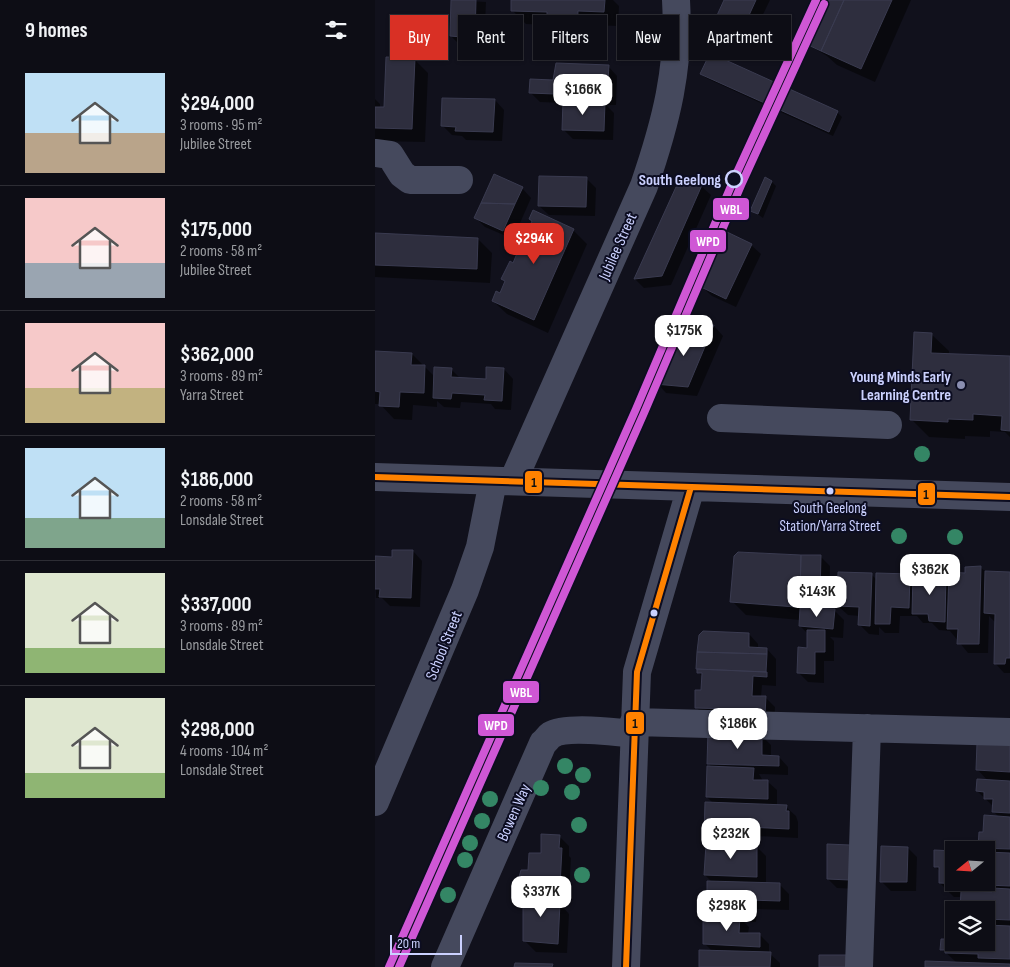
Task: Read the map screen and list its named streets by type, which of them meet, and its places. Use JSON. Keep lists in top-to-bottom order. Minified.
{"streets":{"street":["Jubilee Street","School Street","Bowen Way"]},"crossings":[["Jubilee Street","School Street"]],"places":["South Geelong","Young Minds Early Learning Centre","South Geelong Station/Yarra Street"],"lines":["transit line WPD","transit line WBL","transit line 1"],"scale_bar":"20 m","north":"left","page":{"heading":"9 homes","chip":["Buy","Rent","Filters","New","Apartment"],"list":[{"name":"$294,000","note":"3 rooms · 95 m² · Jubilee Street"},{"name":"$175,000","note":"2 rooms · 58 m² · Jubilee Street"},{"name":"$362,000","note":"3 rooms · 89 m² · Yarra Street"},{"name":"$186,000","note":"2 rooms · 58 m² · Lonsdale Street"},{"name":"$337,000","note":"3 rooms · 89 m² · Lonsdale Street"},{"name":"$298,000","note":"4 rooms · 104 m² · Lonsdale Street"}],"price":["$166K","$294K","$175K","$362K","$143K","$186K","$232K","$337K","$298K"],"scale":"20 m"}}
